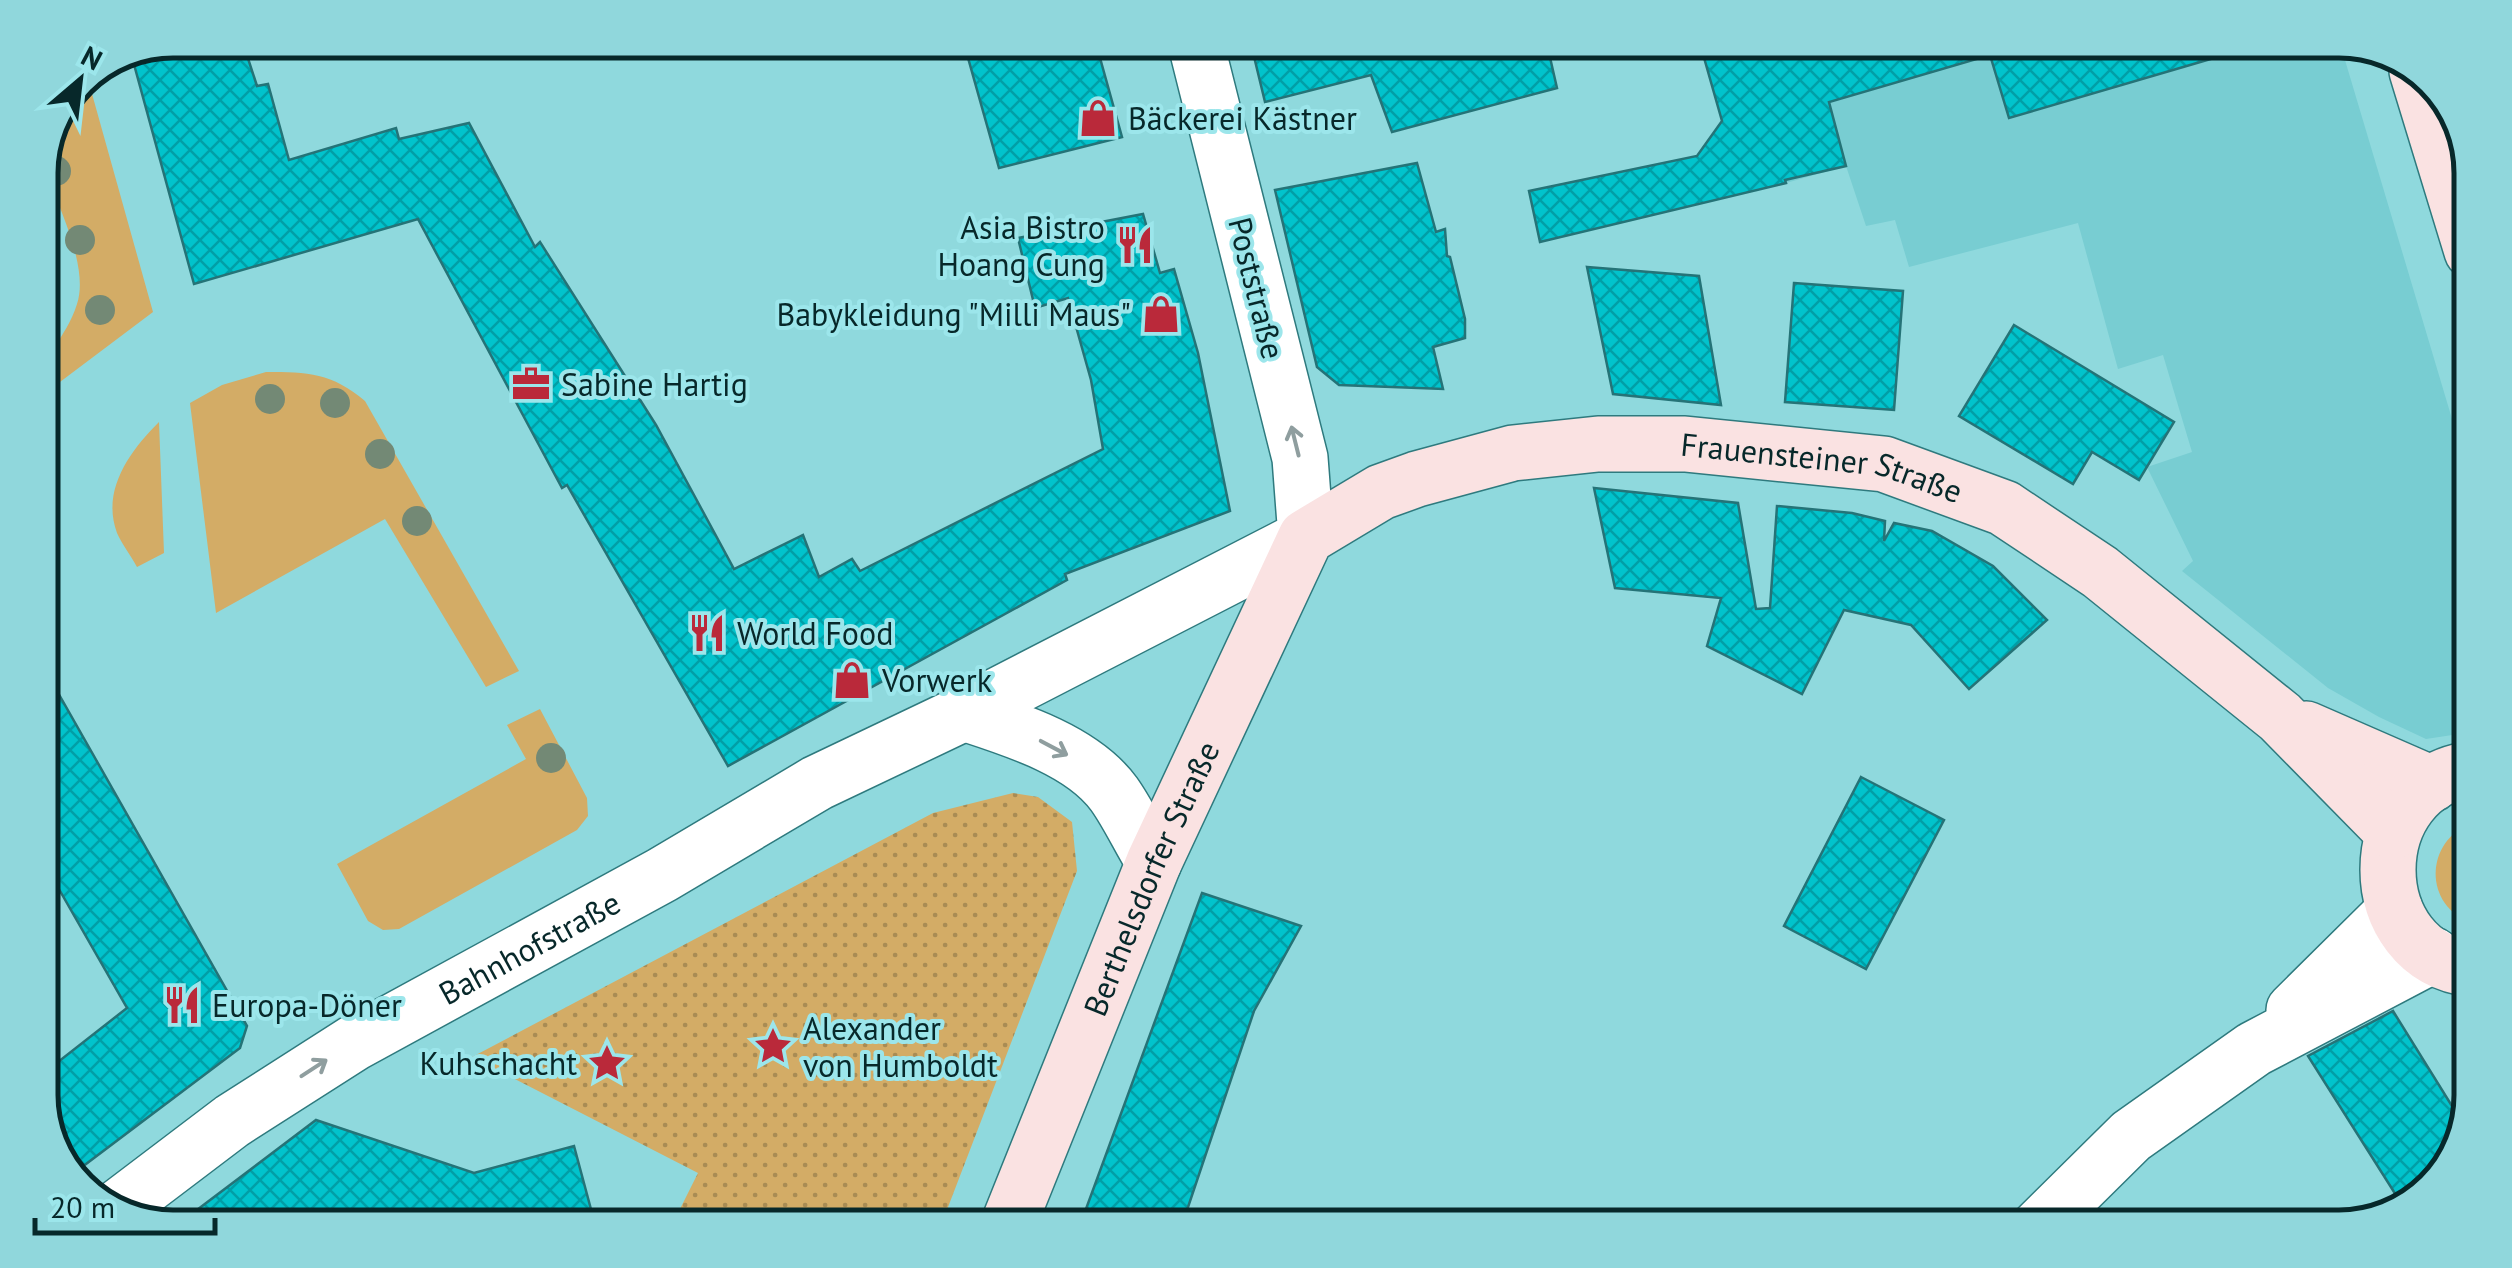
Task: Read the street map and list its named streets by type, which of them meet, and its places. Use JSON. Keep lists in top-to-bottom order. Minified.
{"streets":{"street":["Poststraße","Frauensteiner Straße","Berthelsdorfer Straße","Bahnhofstraße"]},"crossings":[["Poststraße","Frauensteiner Straße"],["Poststraße","Berthelsdorfer Straße"],["Poststraße","Bahnhofstraße"],["Frauensteiner Straße","Berthelsdorfer Straße"],["Frauensteiner Straße","Bahnhofstraße"],["Berthelsdorfer Straße","Bahnhofstraße"]],"one_way":["Poststraße","Bahnhofstraße"],"places":{"shop":["Bäckerei Kästner","Babykleidung \"Milli Maus\"","Vorwerk"],"restaurant":["Asia Bistro Hoang Cung","World Food","Europa-Döner"],"office":["Sabine Hartig"],"place":["Alexander von Humboldt","Kuhschacht"]},"scale_bar":"20 m","north":"top right"}
